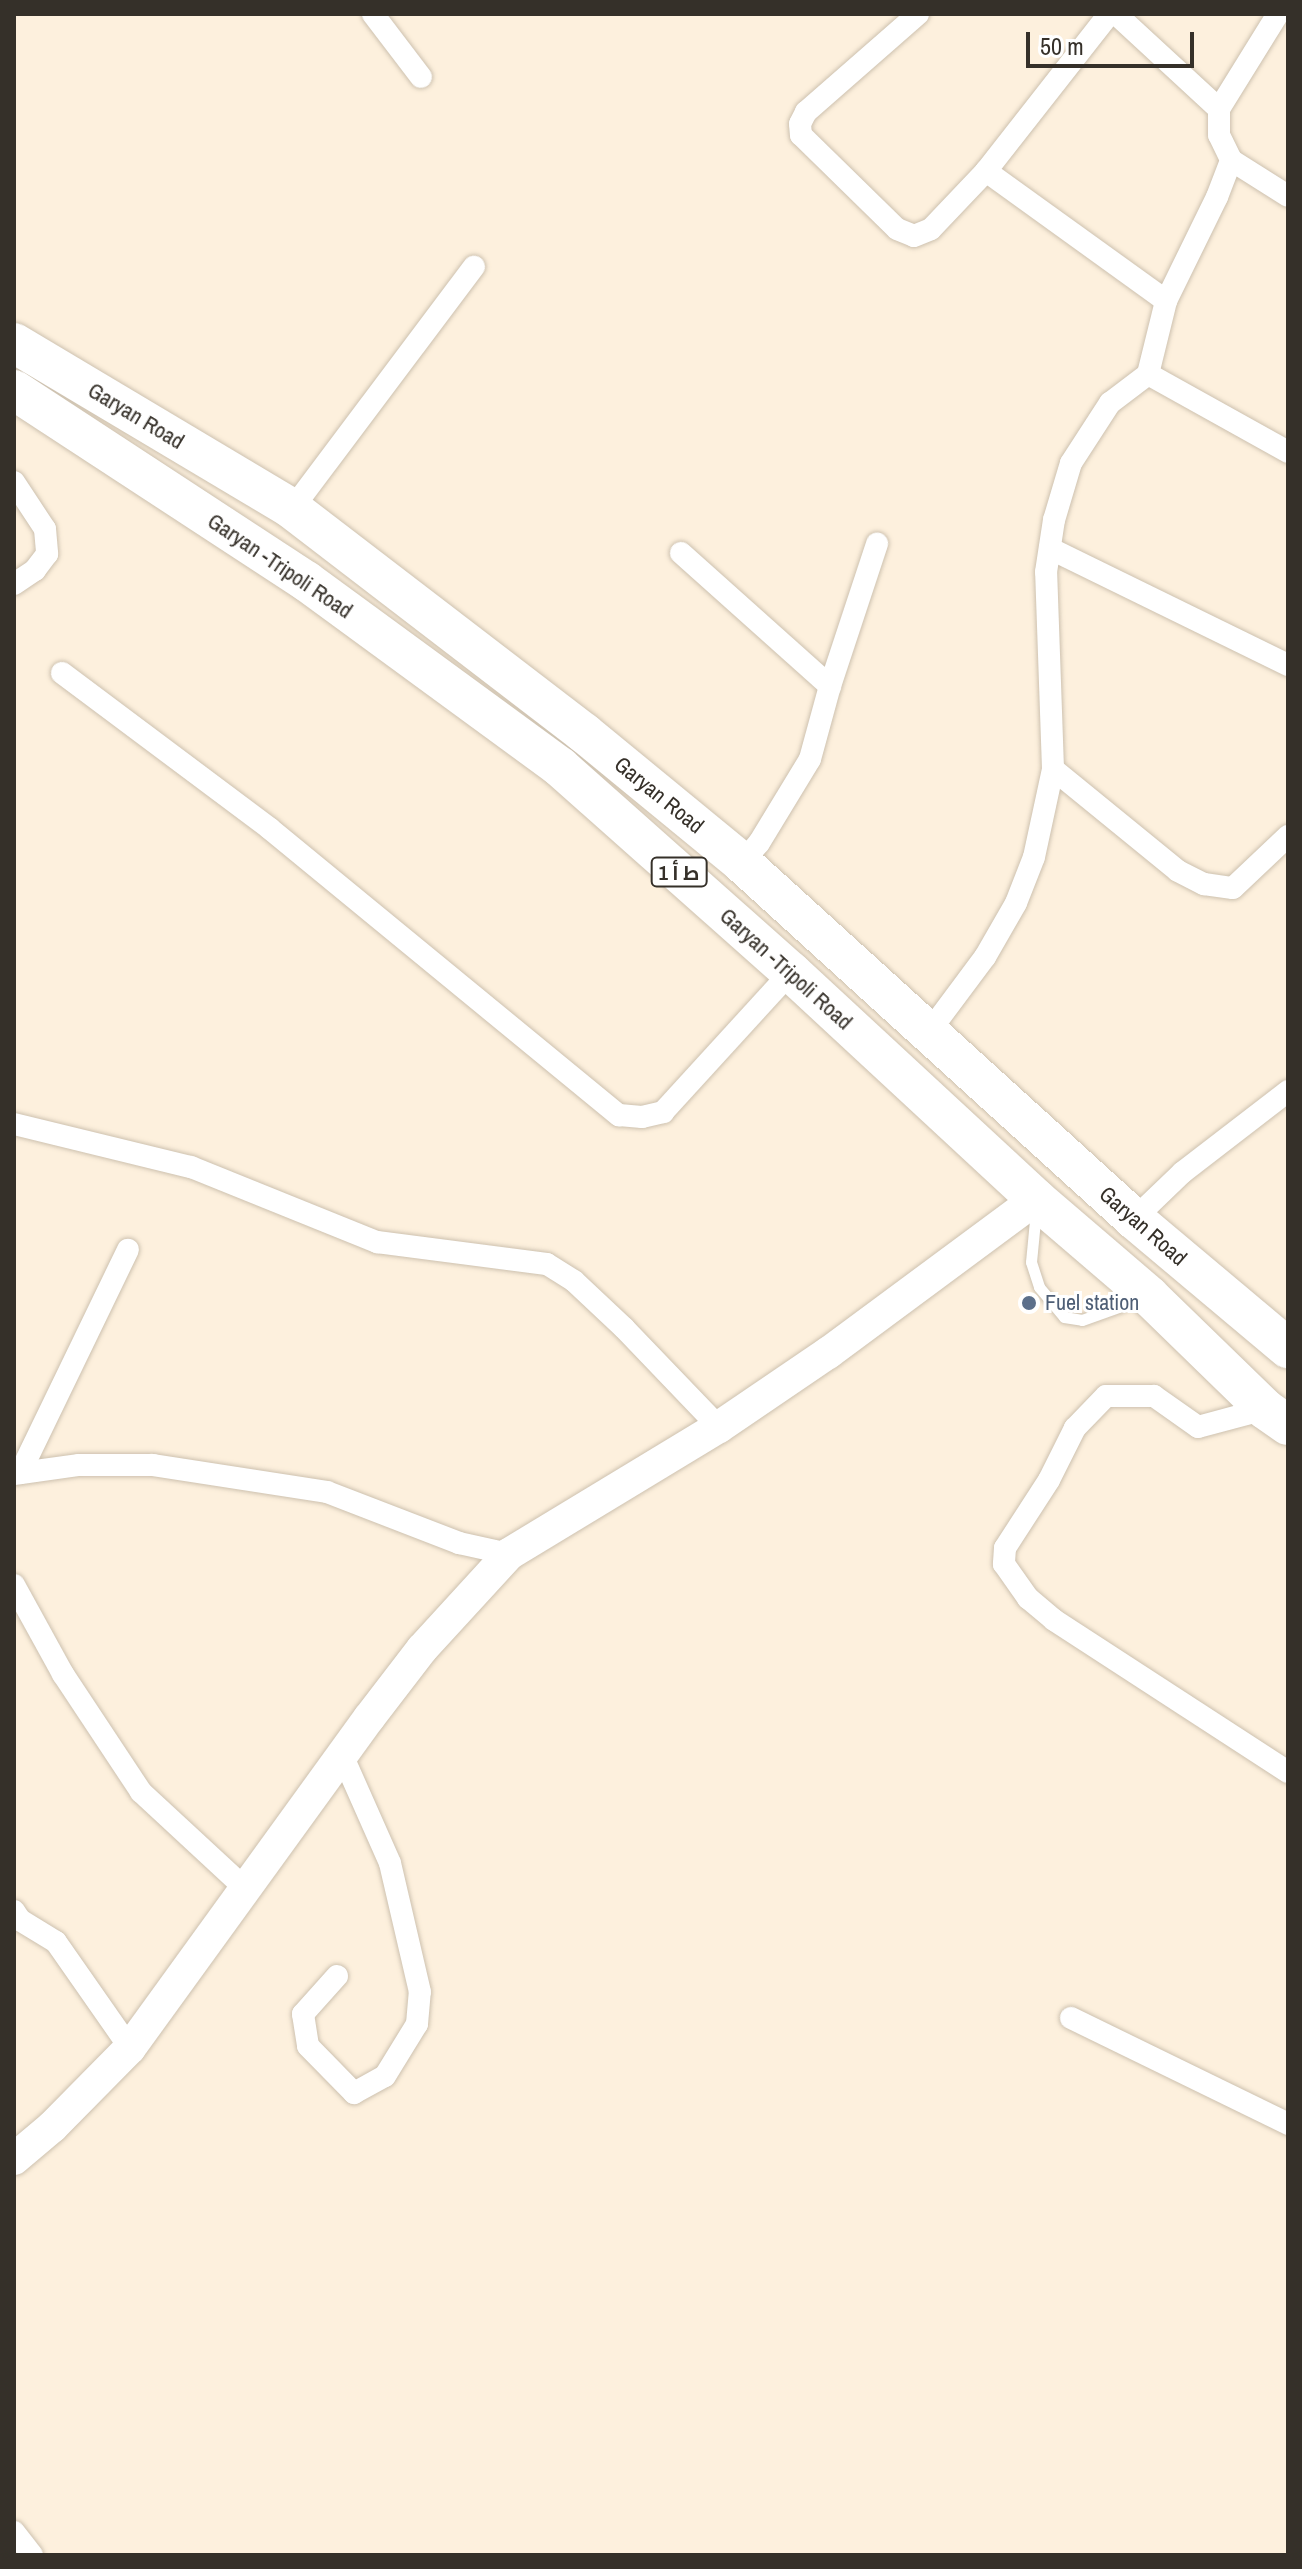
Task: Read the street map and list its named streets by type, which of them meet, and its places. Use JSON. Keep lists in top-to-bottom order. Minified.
{"streets":{"highway":["Garyan Road","Garyan -Tripoli Road","ط أ 1"]},"places":["Fuel station"],"scale_bar":"50 m"}
